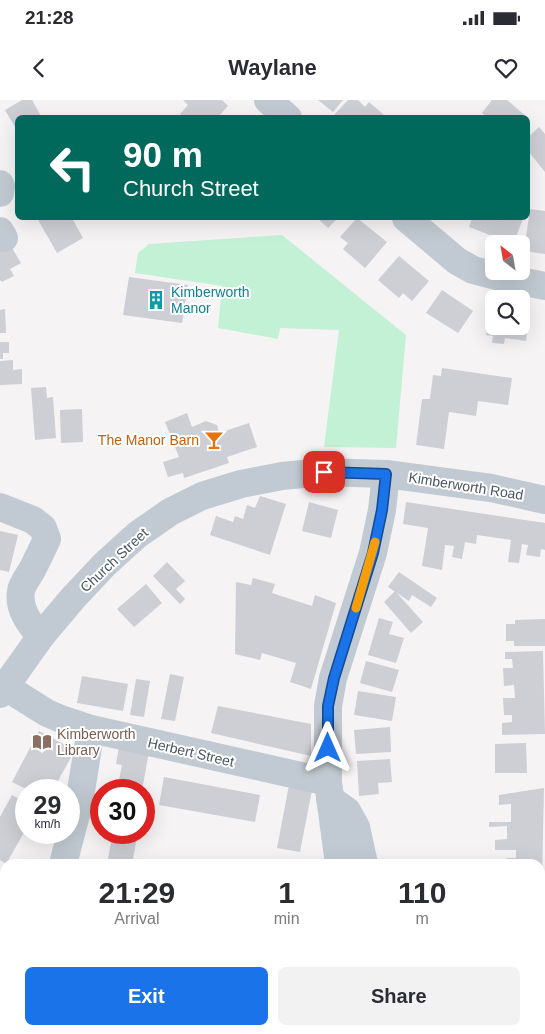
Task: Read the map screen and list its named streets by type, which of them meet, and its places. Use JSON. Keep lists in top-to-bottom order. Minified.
{"streets":{"street":["Kimberworth Road","Church Street","Herbert Street"]},"crossings":[["Kimberworth Road","Church Street"],["Church Street","Herbert Street"]],"places":{"building":["Kimberworth Manor"],"bar":["The Manor Barn"],"library":["Kimberworth Library"]},"north":"top left","page":{"status":"21:28","header":"Waylane","turn":["90 m","Church Street"],"speed":"29 km/h","limit":"30","eta":["21:29","Arrival","1","min","110","m"],"buttons":["Exit","Share"]}}
